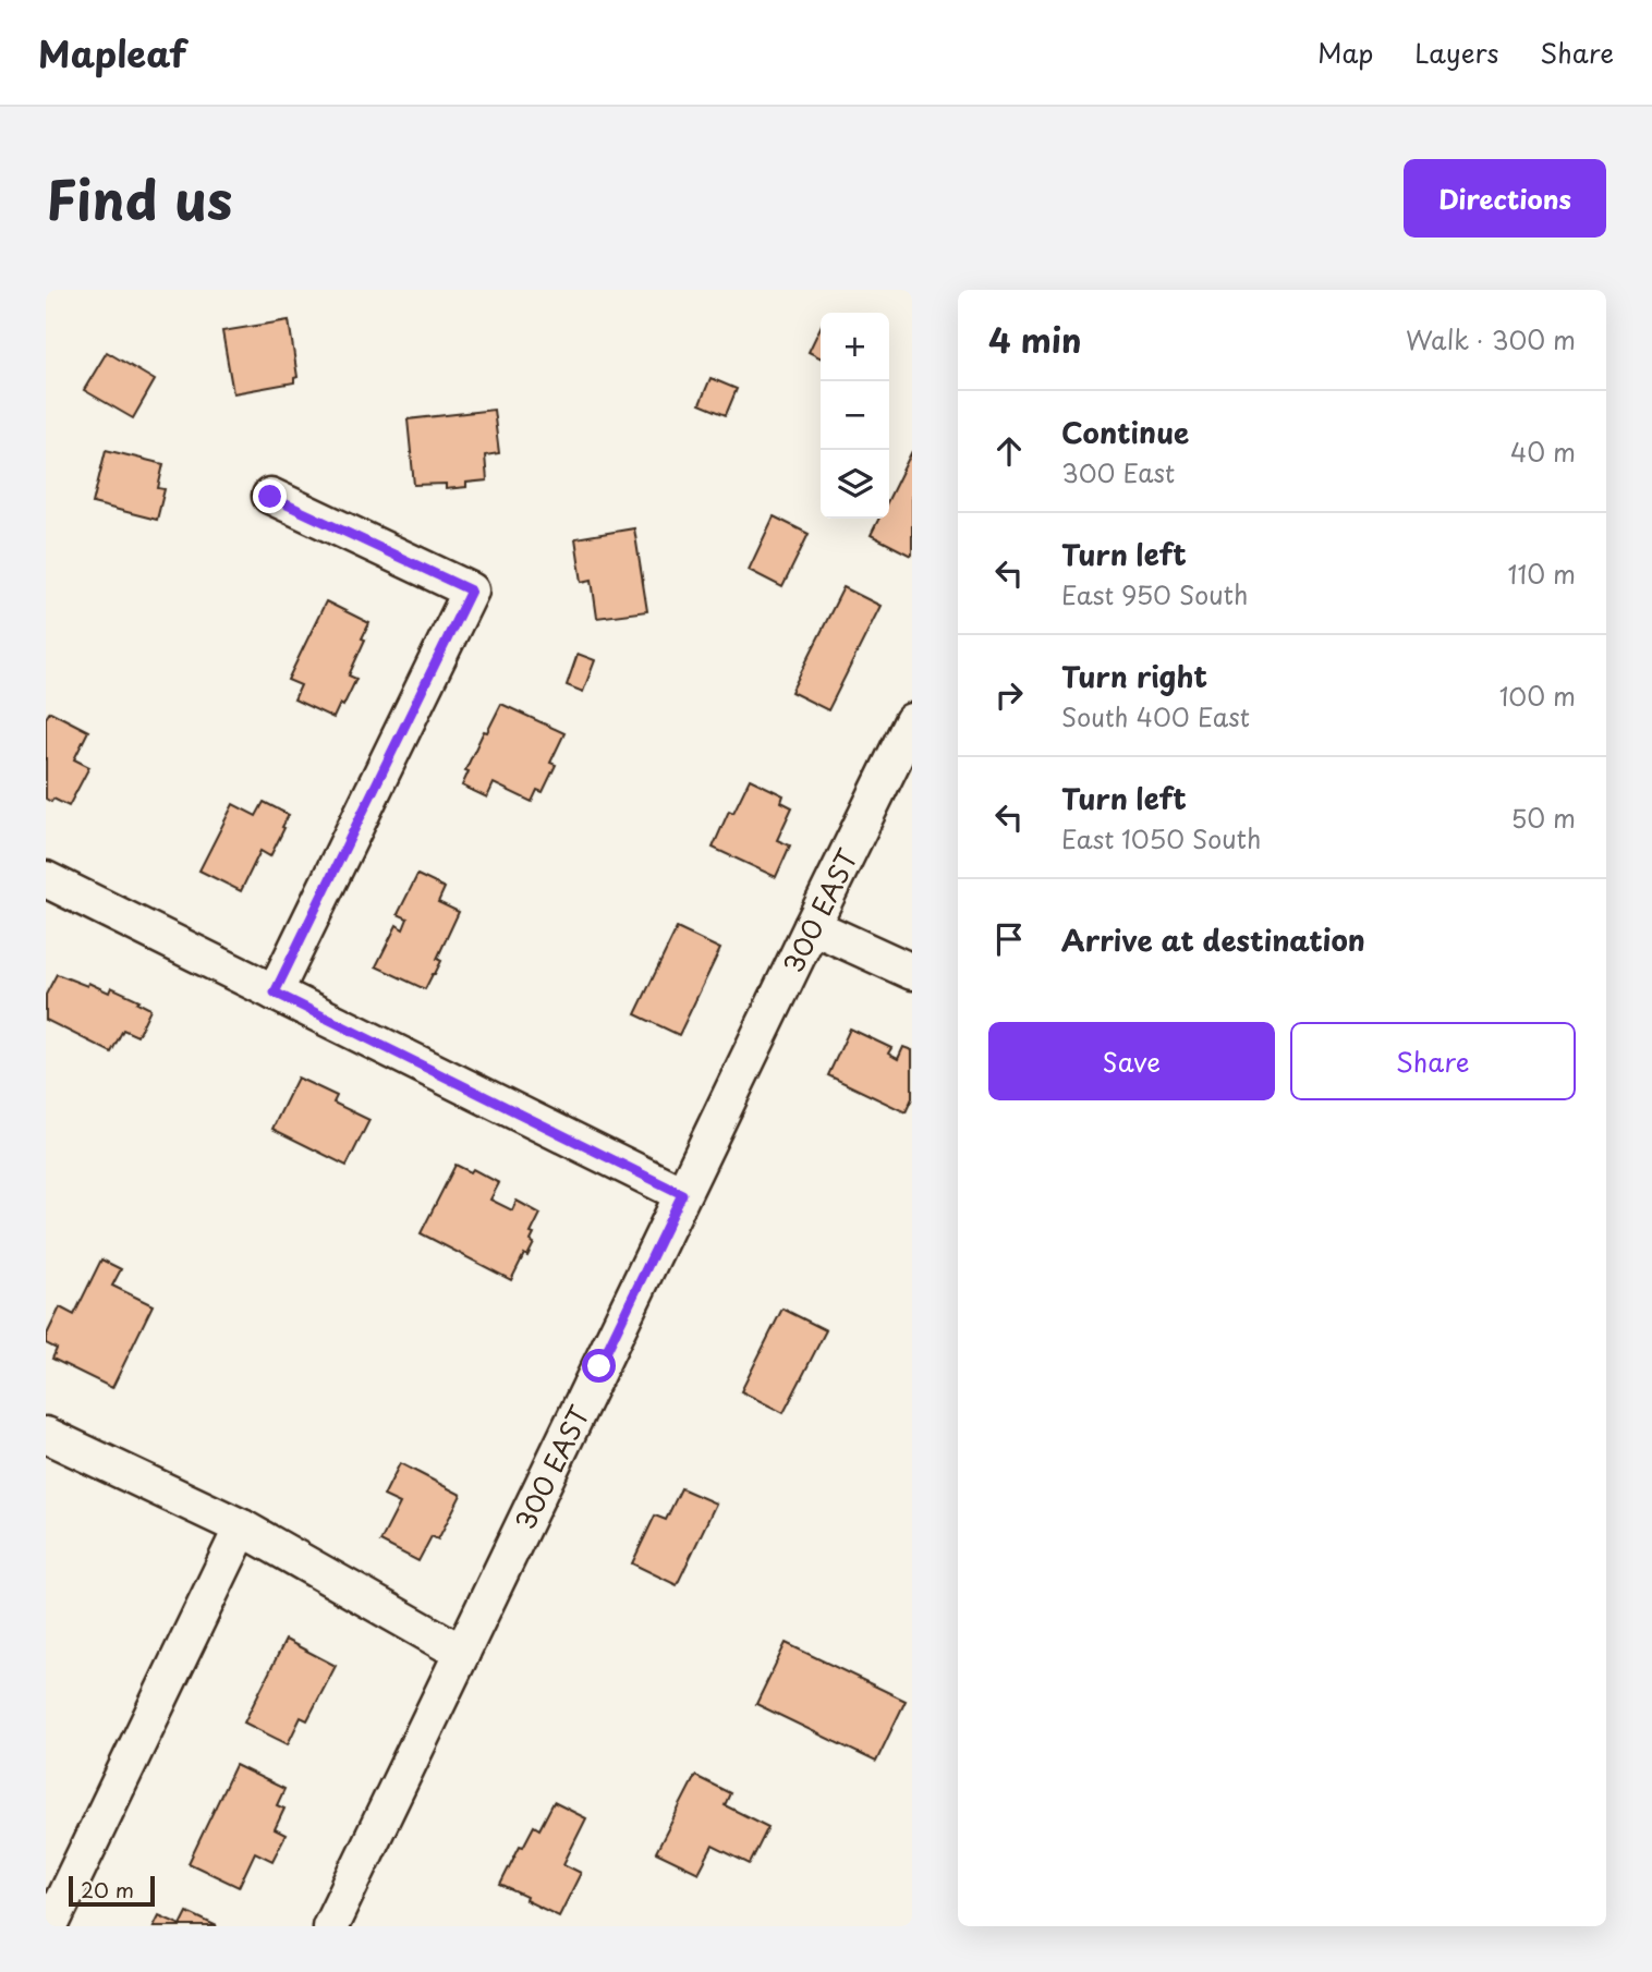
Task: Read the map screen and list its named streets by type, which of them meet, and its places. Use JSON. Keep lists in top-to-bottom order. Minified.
{"streets":{"street":["300 EAST"]},"scale_bar":"20 m","page":{"header":"Mapleaf","nav":["Map","Layers","Share"],"title":"Find us","buttons":["Directions",["Save","Share"]],"heading":["4 min","Walk · 300 m"],"map_buttons":["+","−"],"list":[["Continue","300 East","40 m"],["Turn left","East 950 South","110 m"],["Turn right","South 400 East","100 m"],["Turn left","East 1050 South","50 m"],"Arrive at destination"],"scale":"20 m"}}
